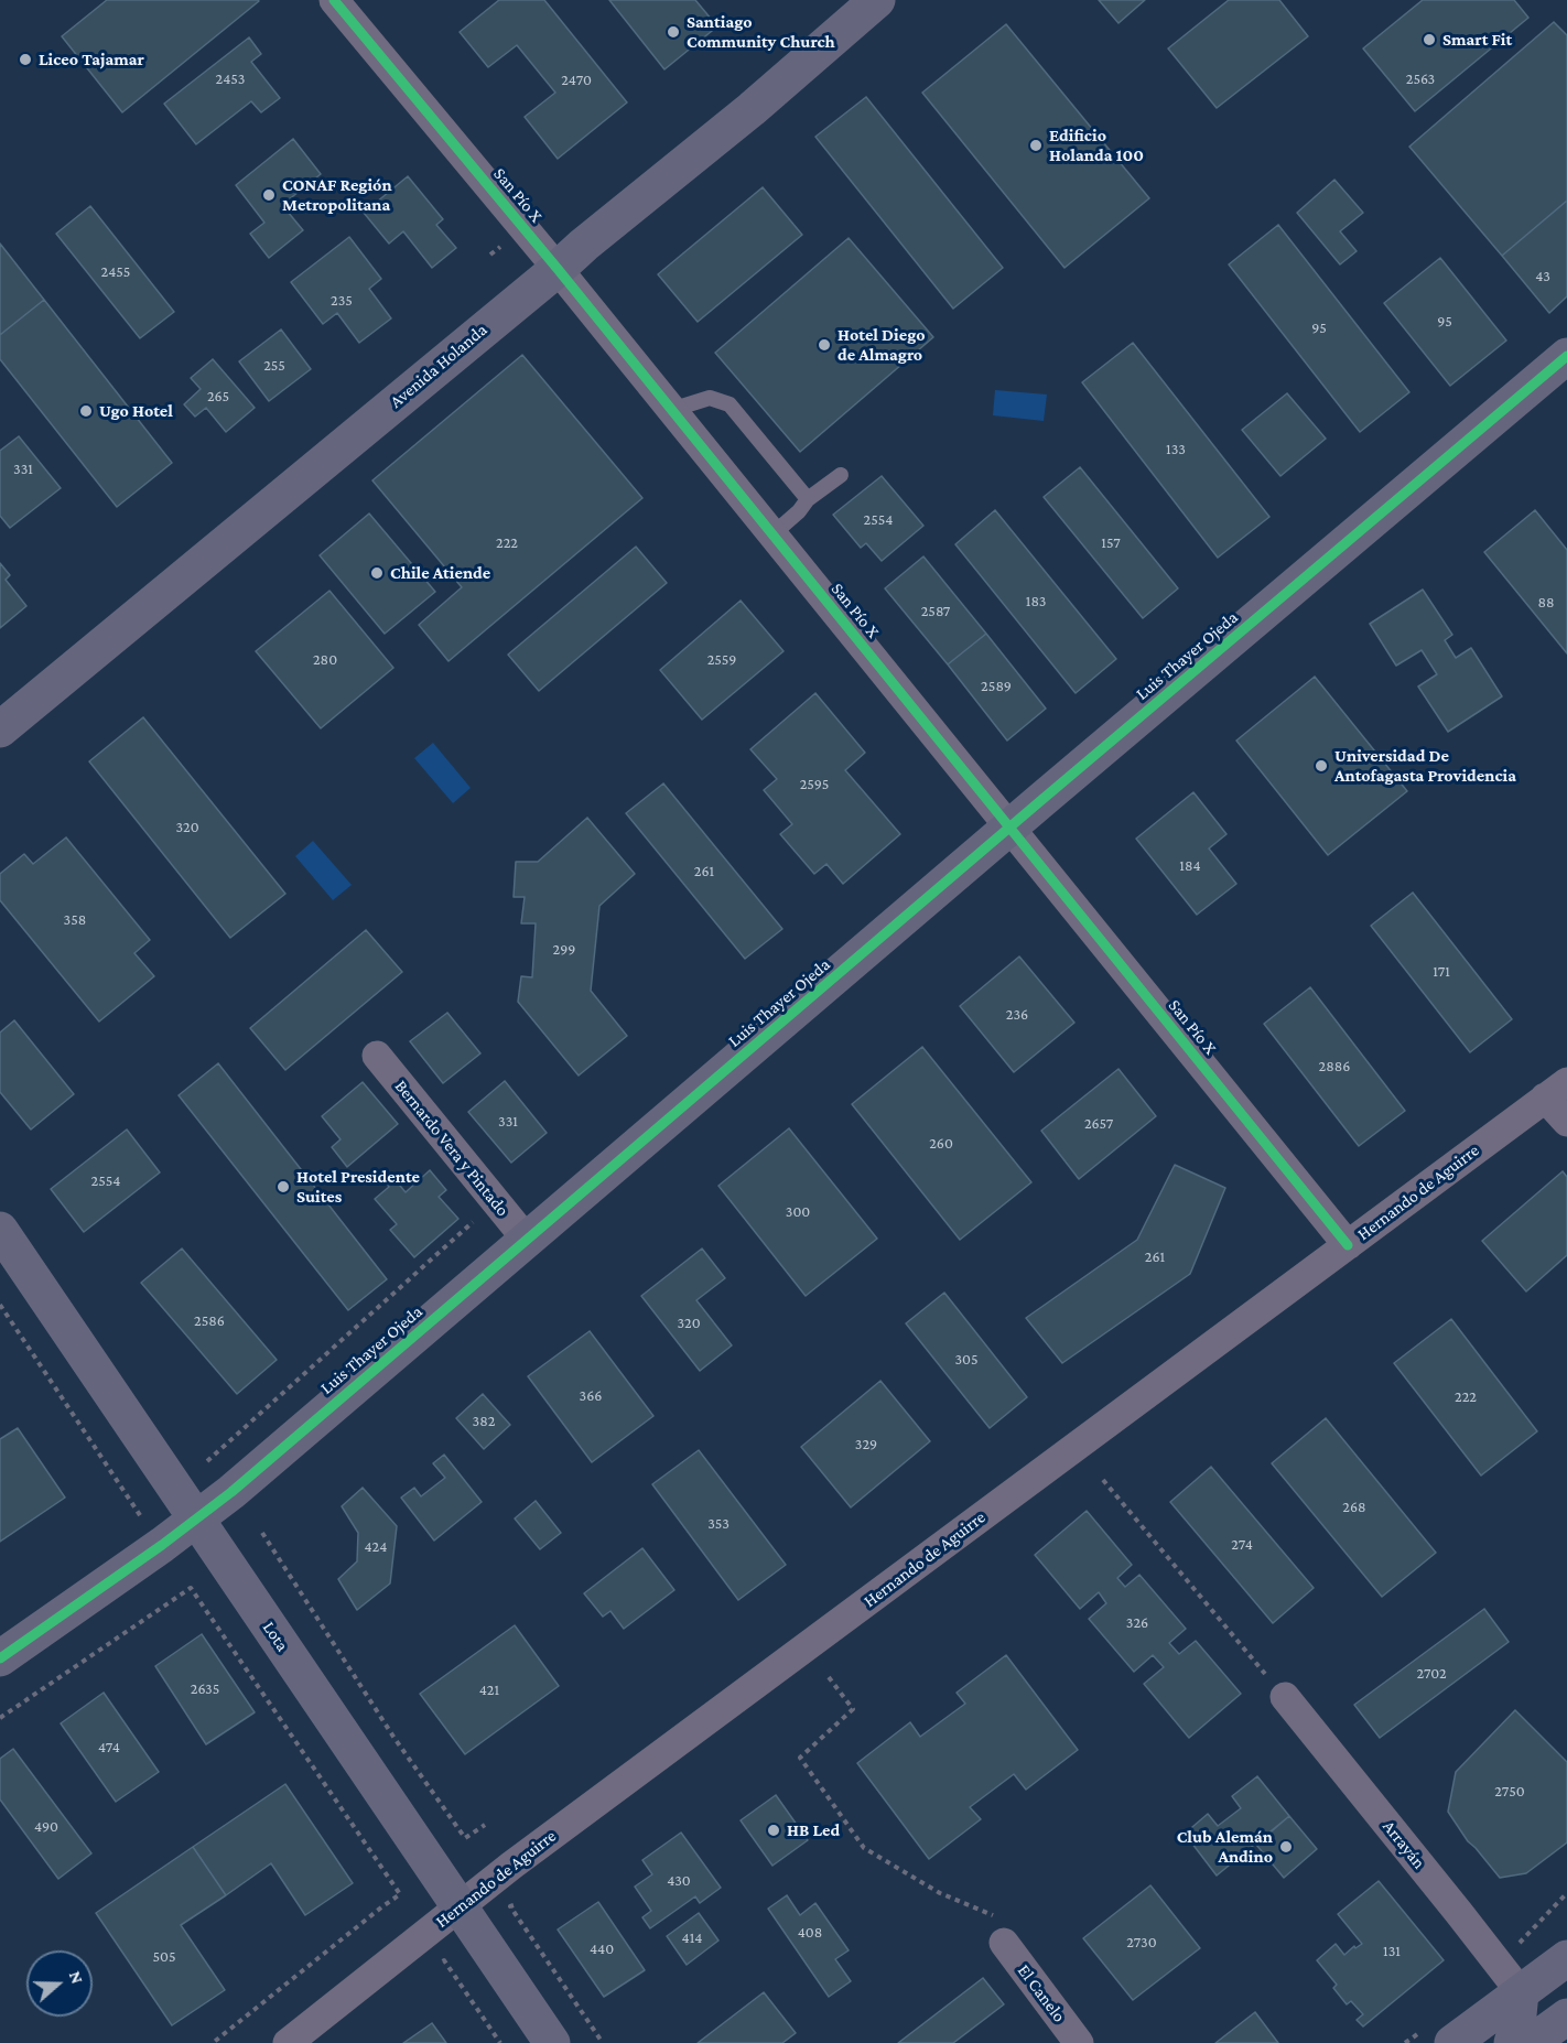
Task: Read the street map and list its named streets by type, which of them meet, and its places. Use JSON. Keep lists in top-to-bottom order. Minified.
{"streets":{"street":["San Pío X","Avenida Holanda","Luis Thayer Ojeda","Bernardo Vera y Pintado","Hernando de Aguirre","Lota","Arrayán","El Canelo"]},"crossings":[["San Pío X","Avenida Holanda"],["San Pío X","Luis Thayer Ojeda"],["San Pío X","Hernando de Aguirre"],["Luis Thayer Ojeda","Bernardo Vera y Pintado"],["Luis Thayer Ojeda","Lota"],["Hernando de Aguirre","Lota"]],"places":["Santiago Community Church","Smart Fit","Liceo Tajamar","Edificio Holanda 100","CONAF Región Metropolitana","Hotel Diego de Almagro","Ugo Hotel","Chile Atiende","Universidad De Antofagasta Providencia","Hotel Presidente Suites","HB Led","Club Alemán Andino"],"house_numbers":["2453","2563","2470","2455","43","235","95","95","255","265","133","331","2554","222","157","183","88","2587","280","2559","2589","2595","320","184","261","358","299","171","236","2886","331","2657","260","2554","300","261","2586","320","305","366","222","382","329","268","353","274","424","326","2702","2635","421","474","2750","490","430","408","414","2730","440","131","505"],"north":"right"}
